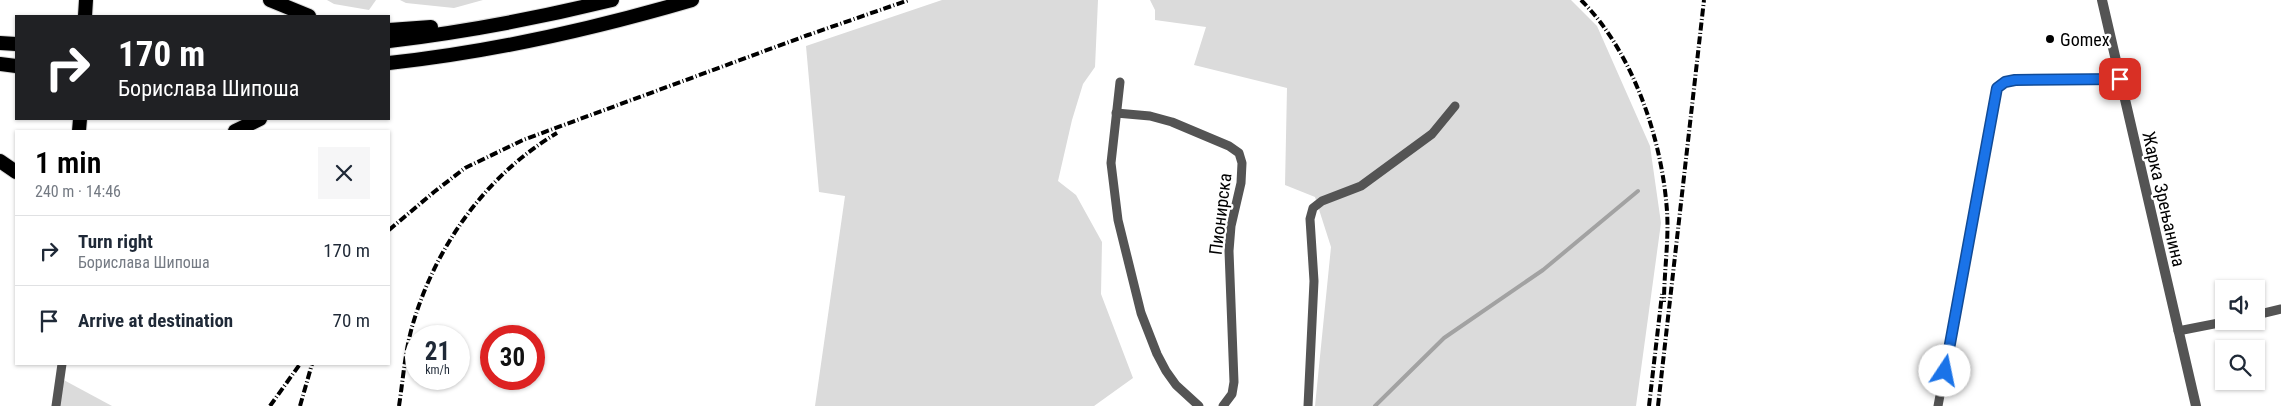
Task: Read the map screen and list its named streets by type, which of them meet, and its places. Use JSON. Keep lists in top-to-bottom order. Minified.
{"streets":{"street":["Жарка Зрењанина","Пионирска"]},"places":["Gomex"],"page":{"turn":["170 m","Борислава Шипоша"],"heading":["1 min","240 m · 14:46"],"list":[{"name":"Turn right","note":"Борислава Шипоша","value":"170 m"},{"name":"Arrive at destination","value":"70 m"}],"speed":"21 km/h","limit":"30"}}
